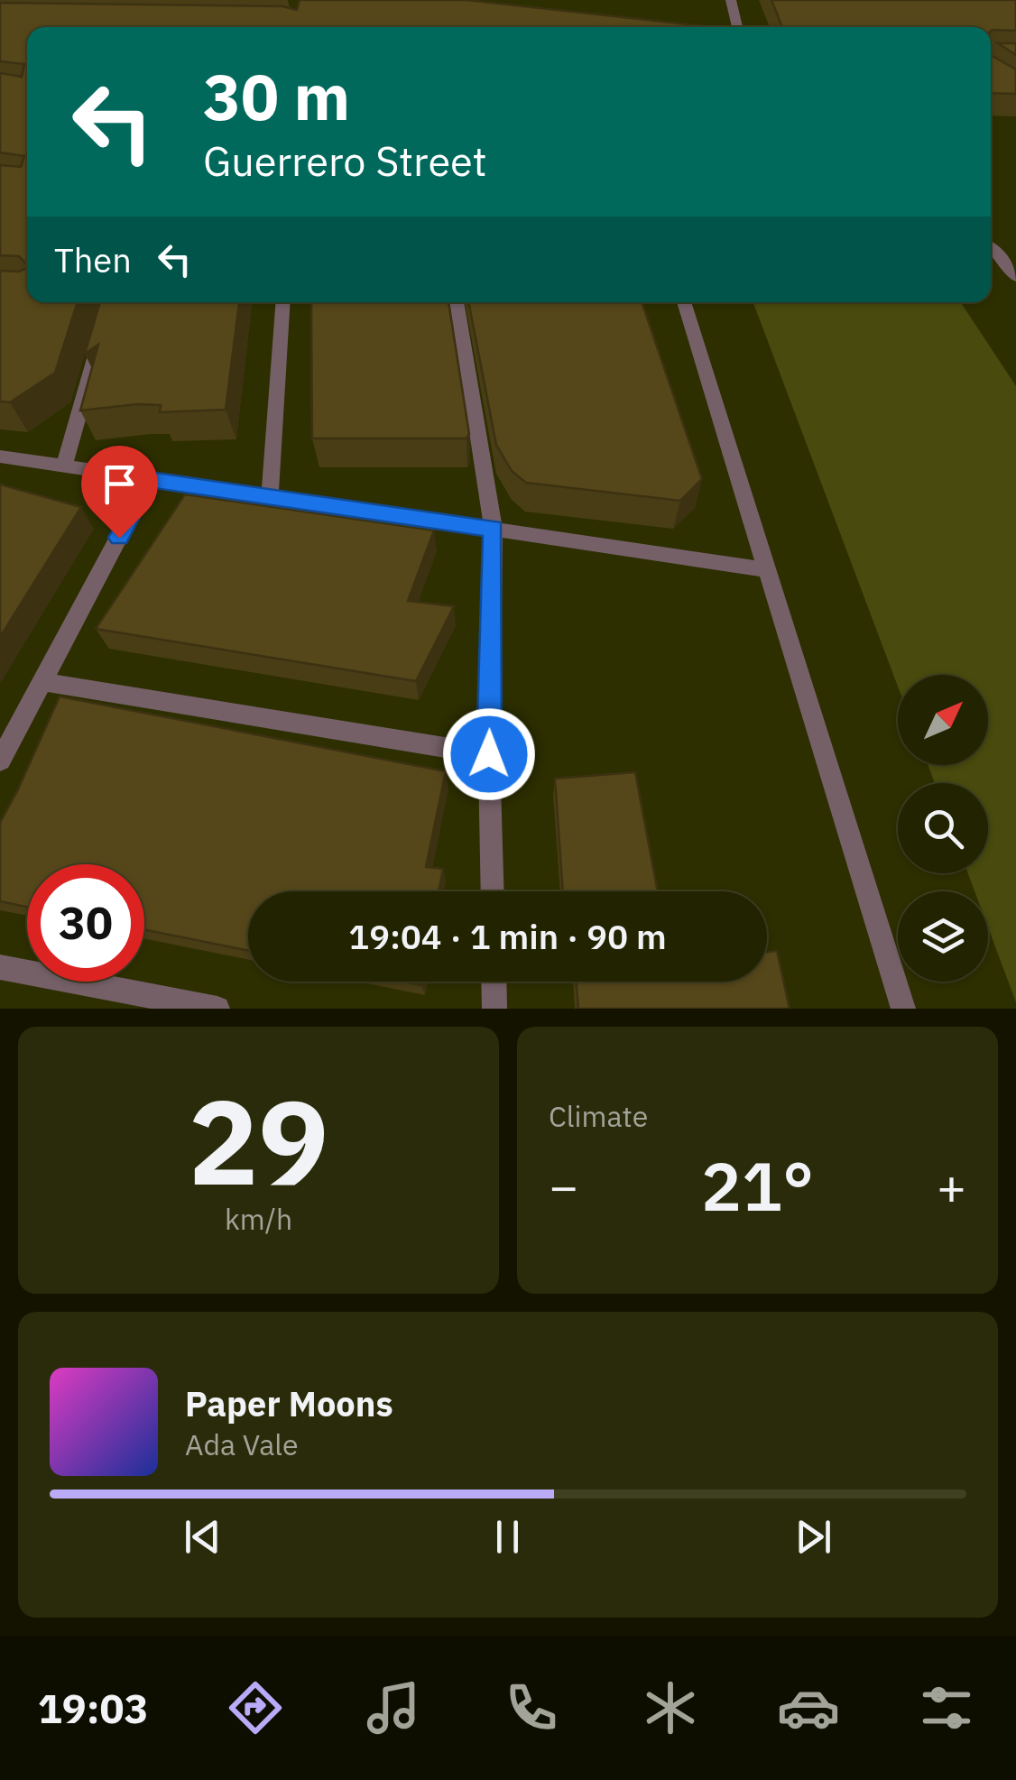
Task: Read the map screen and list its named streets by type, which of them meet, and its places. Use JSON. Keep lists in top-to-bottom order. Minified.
{"north":"top right","page":{"turn":["30 m","Guerrero Street"],"then":"Then","limit":"30","trip":"19:04 · 1 min · 90 m","tile":[["29","km/h"],"Climate"],"heat":["−","21°","+"],"song":["Paper Moons","Ada Vale"],"tabs":"19:03"}}
